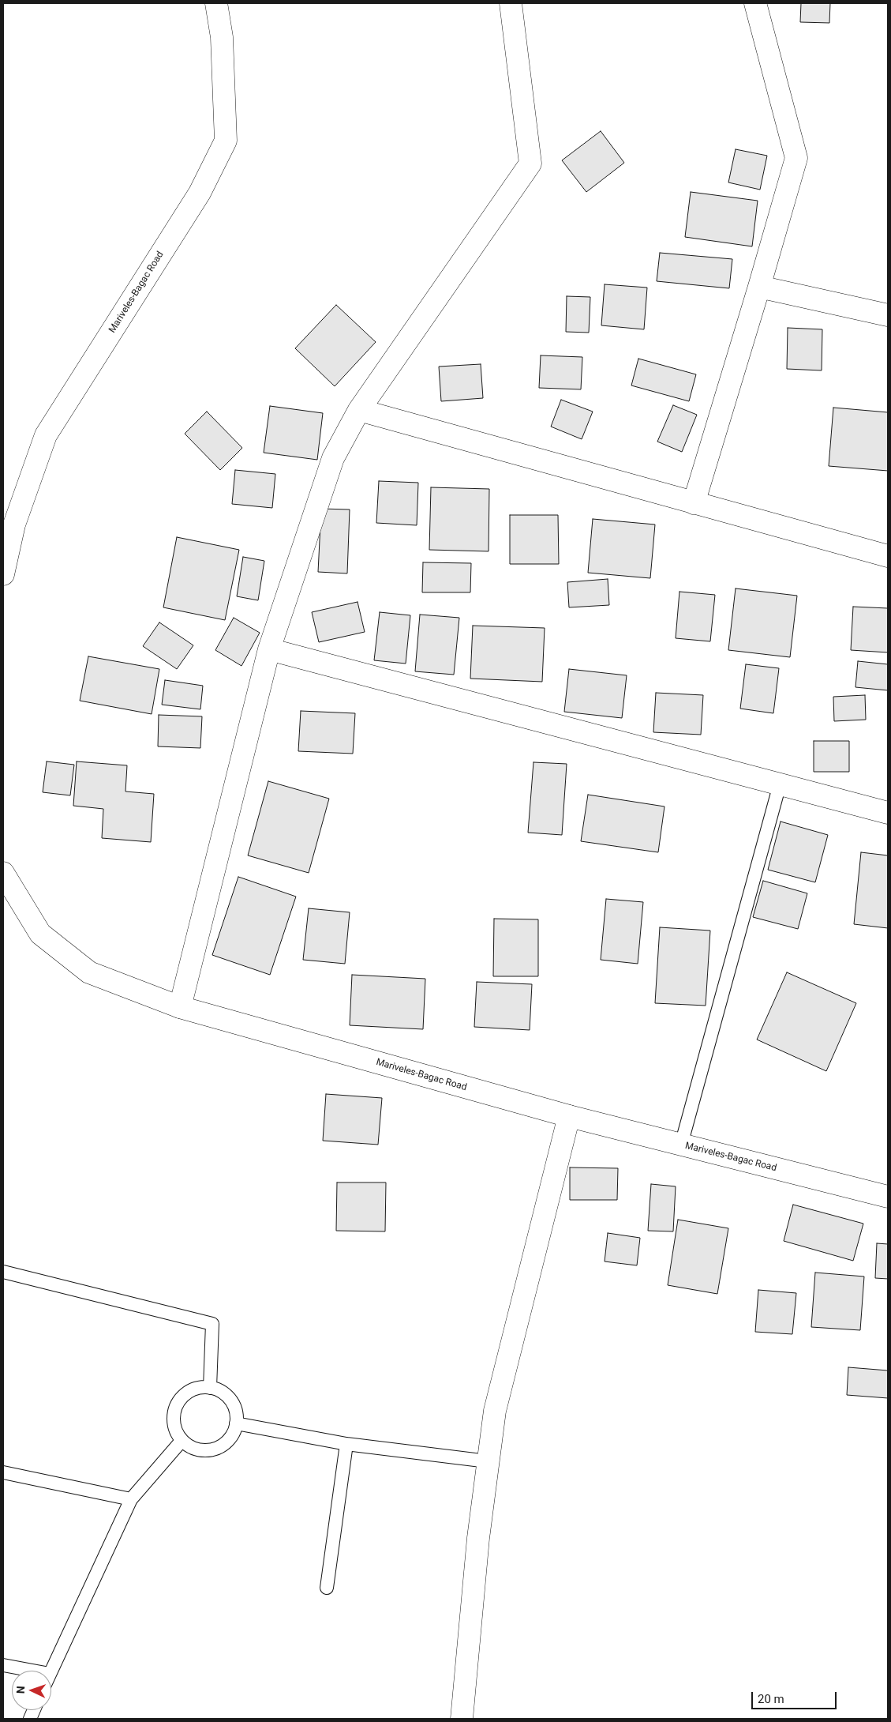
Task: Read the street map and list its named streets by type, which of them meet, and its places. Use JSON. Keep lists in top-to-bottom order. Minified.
{"streets":{"street":["Mariveles-Bagac Road"]},"scale_bar":"20 m","north":"left"}
